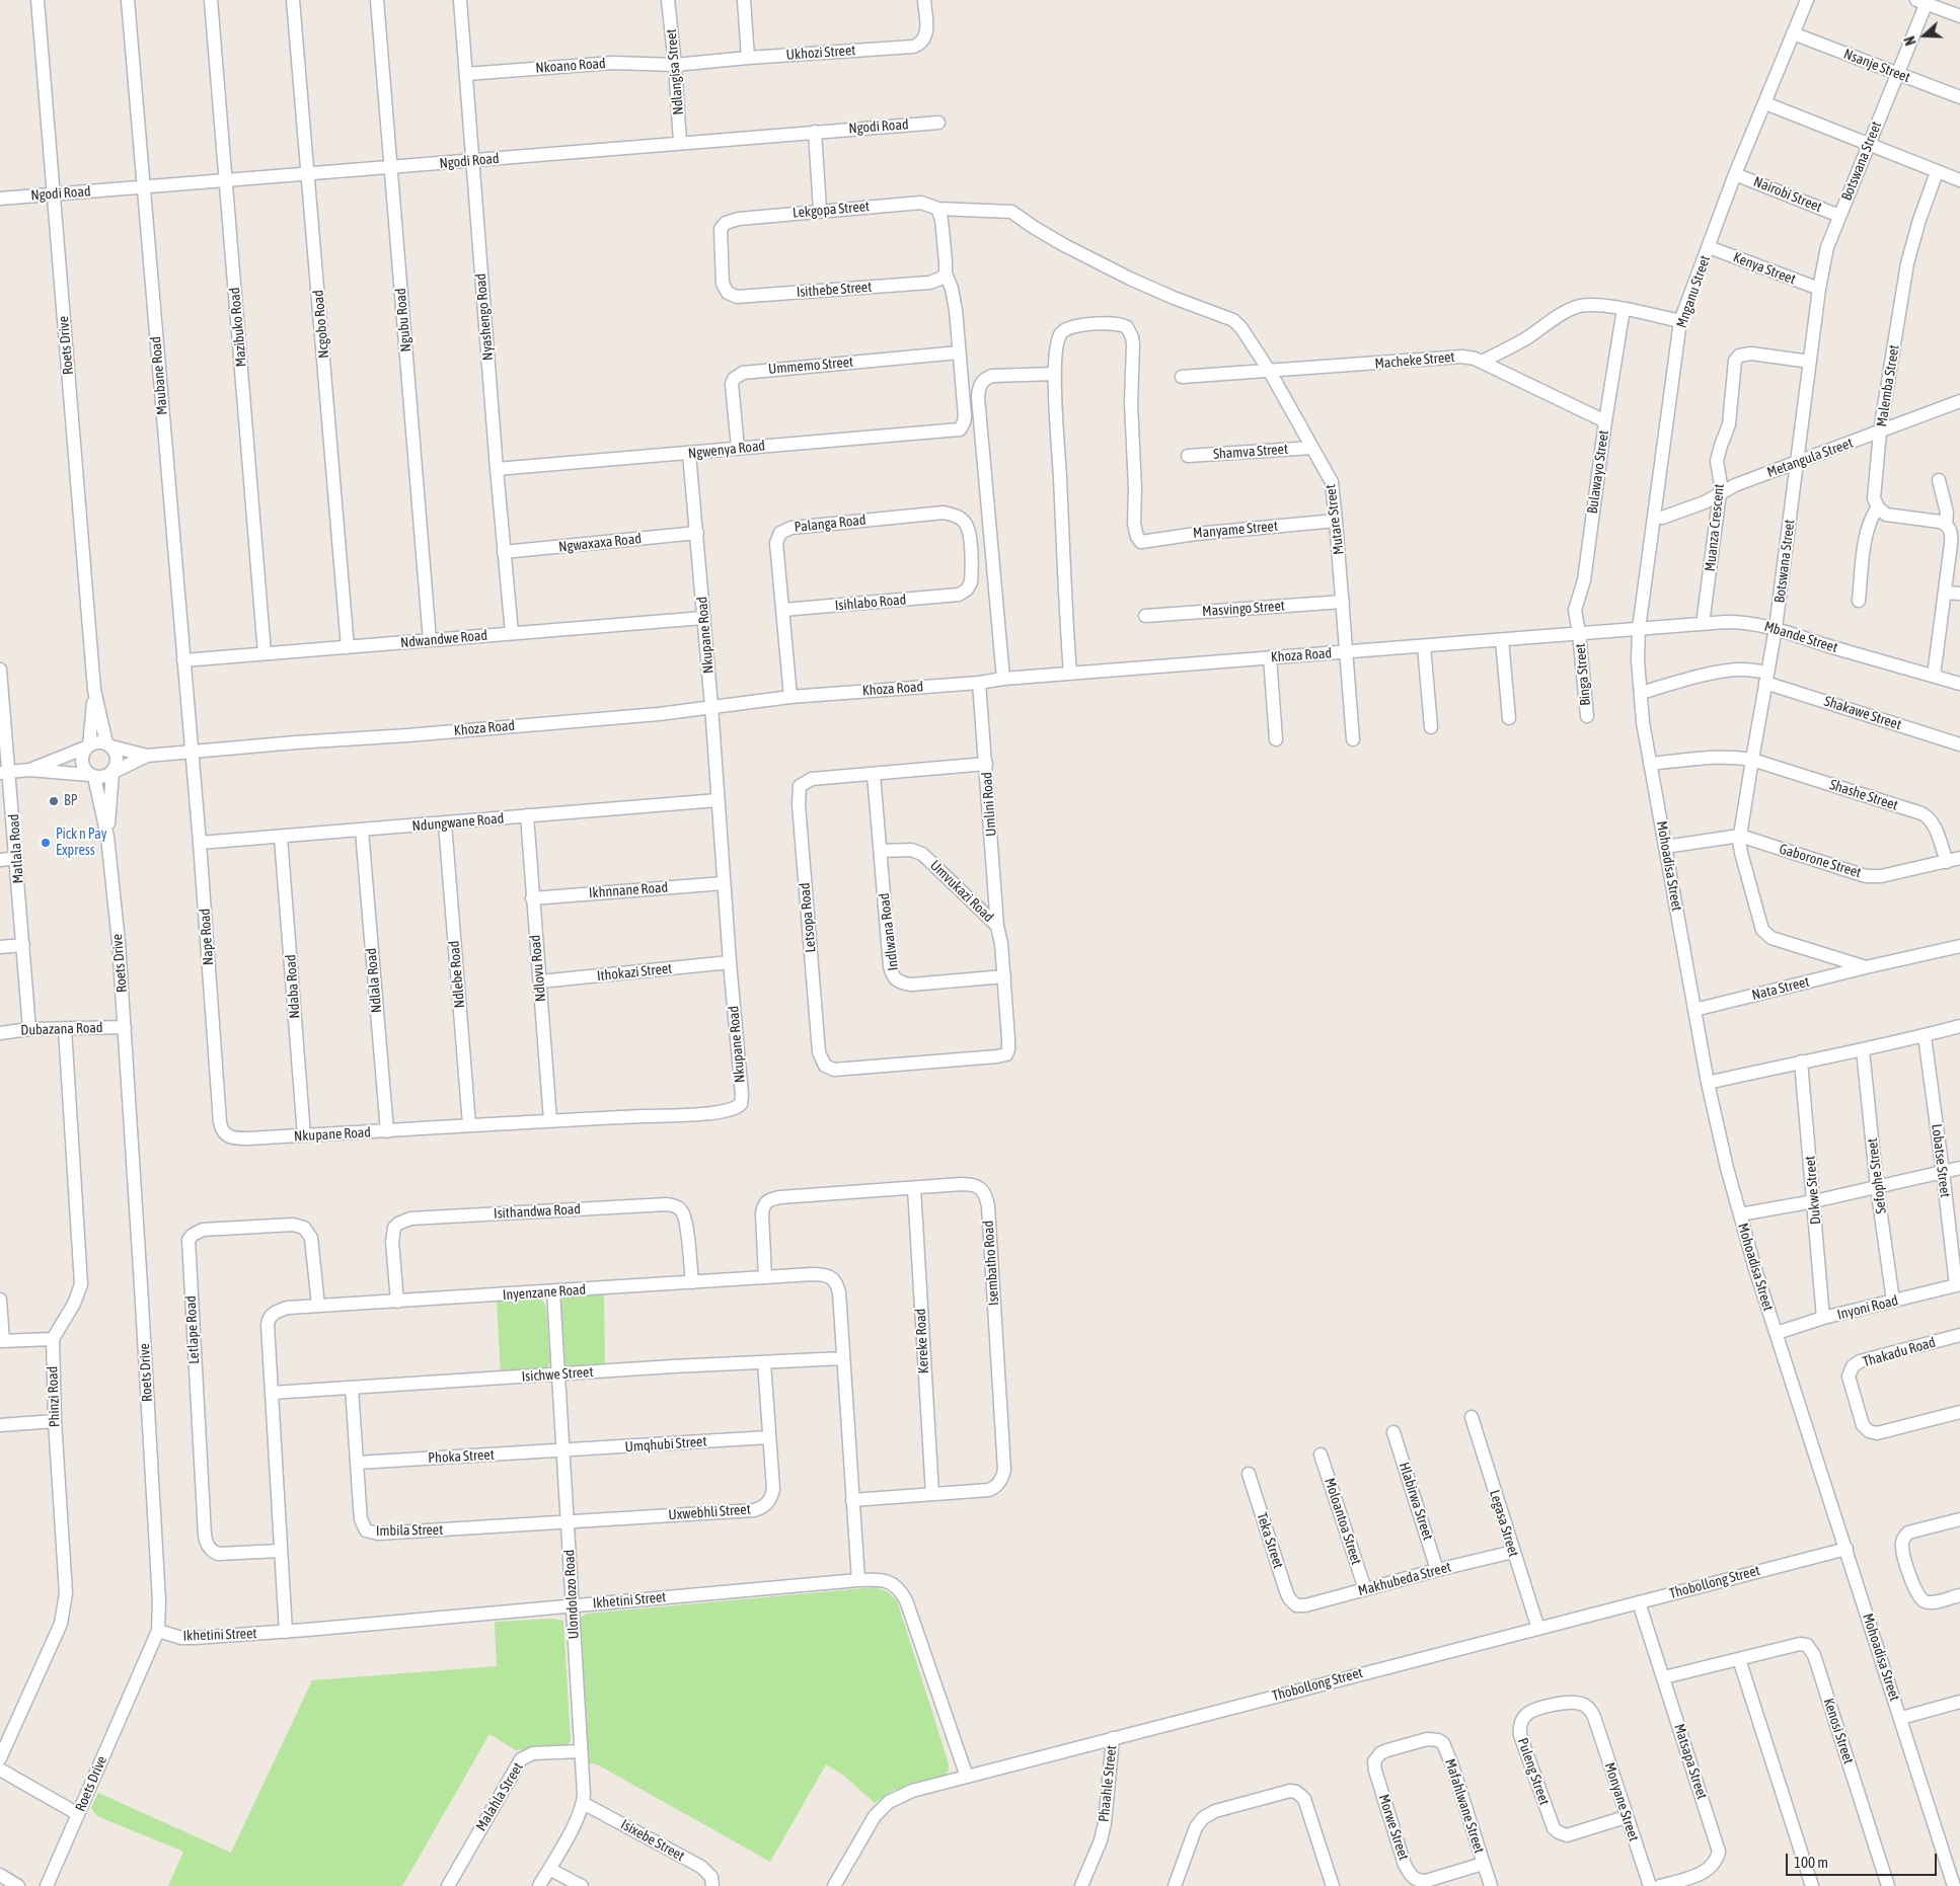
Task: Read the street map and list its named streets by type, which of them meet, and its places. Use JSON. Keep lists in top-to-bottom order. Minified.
{"streets":{"street":["Ukhozi Street","Nkoano Road","Nsanje Street","Ndlangisa Street","Ngodi Road","Botswana Street","Nairobi Street","Lekgopa Street","Kenya Street","Isithebe Street","Mnganu Street","Nyashengo Road","Ngubu Road","Ncgobo Road","Mazibuko Road","Roets Drive","Macheke Street","Ummemo Street","Maubane Road","Malemba Street","Ngwenya Road","Shamva Street","Metangula Street","Bulawayo Street","Mutare Street","Palanga Road","Muanza Crescent","Manyame Street","Ngwaxaxa Road","Isihlabo Road","Masvingo Street","Nkupane Road","Mbande Street","Ndwandwe Road","Khoza Road","Binga Street","Shakawe Street","Shashe Street","Umlini Road","Ndungwane Road","Matlala Road","Gaborone Street","Mohoadisa Street","Ikhnnane Road","Umvukazi Road","Letsopa Road","Indlwana Road","Nape Road","Ndlovu Road","Ithokazi Street","Ndlebe Road","Ndlala Road","Ndaba Road","Nata Street","Dubazana Road","Lobatse Street","Sefophe Street","Dukwe Street","Isithandwa Road","Isembatho Road","Inyenzane Road","Inyoni Road","Letlape Road","Kereke Road","Thakadu Road","Isichwe Street","Phinzi Road","Umqhubi Street","Phoka Street","Hlabirwa Street","Uxwebhli Street","Moloantoa Street","Legasa Street","Imbila Street","Teka Street","Makhubeda Street","Thobollong Street","Ulondolozo Road","Ikhetini Street","Kenosi Street","Matsapa Street","Puleng Street","Phaahle Street","Malahla Street","Monyane Street","Mafahlwane Street","Morwe Street","Isixebe Street"]},"crossings":[["Ukhozi Street","Nkoano Road"],["Ukhozi Street","Ndlangisa Street"],["Nkoano Road","Ndlangisa Street"],["Nkoano Road","Nyashengo Road"],["Nsanje Street","Botswana Street"],["Nsanje Street","Mnganu Street"],["Ndlangisa Street","Ngodi Road"],["Ngodi Road","Nyashengo Road"],["Ngodi Road","Ngubu Road"],["Ngodi Road","Ncgobo Road"],["Ngodi Road","Mazibuko Road"],["Ngodi Road","Roets Drive"],["Ngodi Road","Maubane Road"],["Botswana Street","Nairobi Street"],["Botswana Street","Kenya Street"],["Botswana Street","Metangula Street"],["Botswana Street","Muanza Crescent"],["Botswana Street","Mbande Street"],["Botswana Street","Shakawe Street"],["Botswana Street","Shashe Street"],["Botswana Street","Gaborone Street"],["Botswana Street","Nata Street"],["Nairobi Street","Mnganu Street"],["Lekgopa Street","Isithebe Street"],["Lekgopa Street","Macheke Street"],["Lekgopa Street","Mutare Street"],["Kenya Street","Mnganu Street"],["Mnganu Street","Mbande Street"],["Mnganu Street","Khoza Road"],["Mnganu Street","Mohoadisa Street"],["Nyashengo Road","Ngwenya Road"],["Nyashengo Road","Ngwaxaxa Road"],["Nyashengo Road","Ndwandwe Road"],["Ngubu Road","Ndwandwe Road"],["Ncgobo Road","Ndwandwe Road"],["Mazibuko Road","Ndwandwe Road"],["Roets Drive","Khoza Road"],["Roets Drive","Dubazana Road"],["Roets Drive","Ikhetini Street"],["Macheke Street","Bulawayo Street"],["Macheke Street","Mutare Street"],["Ummemo Street","Ngwenya Road"],["Maubane Road","Ndwandwe Road"],["Maubane Road","Khoza Road"],["Maubane Road","Nape Road"],["Malemba Street","Metangula Street"],["Ngwenya Road","Nkupane Road"],["Shamva Street","Mutare Street"],["Metangula Street","Muanza Crescent"],["Bulawayo Street","Khoza Road"],["Bulawayo Street","Binga Street"],["Mutare Street","Manyame Street"],["Mutare Street","Masvingo Street"],["Mutare Street","Khoza Road"],["Palanga Road","Isihlabo Road"],["Palanga Road","Khoza Road"],["Muanza Crescent","Mbande Street"],["Ngwaxaxa Road","Nkupane Road"],["Nkupane Road","Ndwandwe Road"],["Nkupane Road","Khoza Road"],["Nkupane Road","Ndungwane Road"],["Nkupane Road","Ikhnnane Road"],["Nkupane Road","Nape Road"],["Nkupane Road","Ndlovu Road"],["Nkupane Road","Ithokazi Street"],["Nkupane Road","Ndlebe Road"],["Nkupane Road","Ndlala Road"],["Nkupane Road","Ndaba Road"],["Mbande Street","Khoza Road"],["Mbande Street","Mohoadisa Street"],["Khoza Road","Binga Street"],["Khoza Road","Umlini Road"],["Khoza Road","Mohoadisa Street"],["Khoza Road","Nape Road"],["Shakawe Street","Mohoadisa Street"],["Shashe Street","Gaborone Street"],["Shashe Street","Mohoadisa Street"],["Umlini Road","Umvukazi Road"],["Umlini Road","Letsopa Road"],["Ndungwane Road","Nape Road"],["Ndungwane Road","Ndlovu Road"],["Ndungwane Road","Ndlebe Road"],["Ndungwane Road","Ndlala Road"],["Ndungwane Road","Ndaba Road"],["Matlala Road","Dubazana Road"],["Mohoadisa Street","Nata Street"],["Mohoadisa Street","Inyoni Road"],["Mohoadisa Street","Thobollong Street"],["Ikhnnane Road","Ndlovu Road"],["Umvukazi Road","Letsopa Road"],["Umvukazi Road","Indlwana Road"],["Letsopa Road","Indlwana Road"],["Ndlovu Road","Ithokazi Street"],["Lobatse Street","Inyoni Road"],["Sefophe Street","Inyoni Road"],["Dukwe Street","Inyoni Road"],["Isithandwa Road","Inyenzane Road"],["Isembatho Road","Inyenzane Road"],["Isembatho Road","Kereke Road"],["Inyenzane Road","Letlape Road"],["Inyenzane Road","Isichwe Street"],["Inyenzane Road","Ulondolozo Road"],["Inyenzane Road","Ikhetini Street"],["Isichwe Street","Uxwebhli Street"],["Isichwe Street","Imbila Street"],["Isichwe Street","Ulondolozo Road"],["Umqhubi Street","Phoka Street"],["Umqhubi Street","Uxwebhli Street"],["Umqhubi Street","Ulondolozo Road"],["Phoka Street","Imbila Street"],["Phoka Street","Ulondolozo Road"],["Hlabirwa Street","Makhubeda Street"],["Uxwebhli Street","Imbila Street"],["Uxwebhli Street","Ulondolozo Road"],["Moloantoa Street","Makhubeda Street"],["Legasa Street","Makhubeda Street"],["Legasa Street","Thobollong Street"],["Imbila Street","Ulondolozo Road"],["Teka Street","Makhubeda Street"],["Thobollong Street","Ikhetini Street"],["Thobollong Street","Matsapa Street"],["Thobollong Street","Phaahle Street"],["Ulondolozo Road","Ikhetini Street"],["Ulondolozo Road","Malahla Street"],["Ulondolozo Road","Isixebe Street"],["Kenosi Street","Matsapa Street"],["Puleng Street","Monyane Street"],["Mafahlwane Street","Morwe Street"]],"places":["BP","Pick n Pay Express"],"scale_bar":"100 m","north":"left"}
